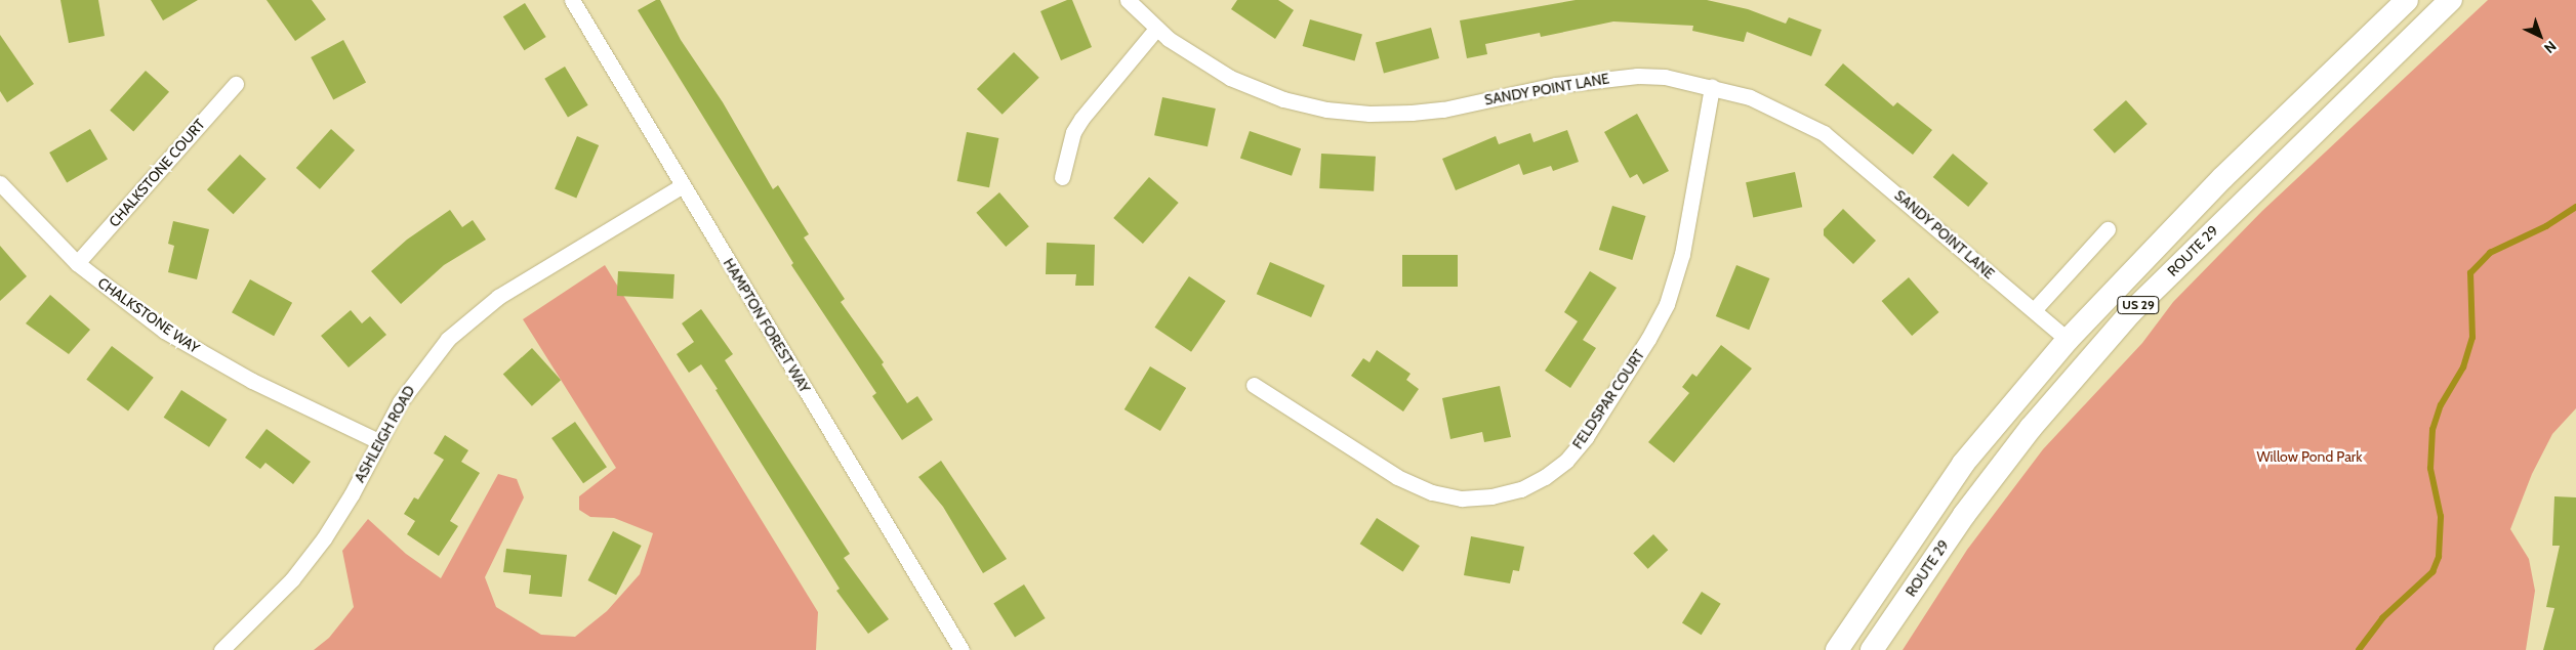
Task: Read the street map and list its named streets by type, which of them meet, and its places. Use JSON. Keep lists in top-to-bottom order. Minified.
{"streets":{"main road":["ROUTE 29","US 29"],"street":["SANDY POINT LANE","CHALKSTONE COURT","CHALKSTONE WAY","HAMPTON FOREST WAY","FELDSPAR COURT","ASHLEIGH ROAD"]},"crossings":[["SANDY POINT LANE","US 29"],["SANDY POINT LANE","FELDSPAR COURT"],["CHALKSTONE COURT","CHALKSTONE WAY"],["CHALKSTONE WAY","ASHLEIGH ROAD"],["HAMPTON FOREST WAY","ASHLEIGH ROAD"]],"parks":["Willow Pond Park"],"north":"bottom right"}
